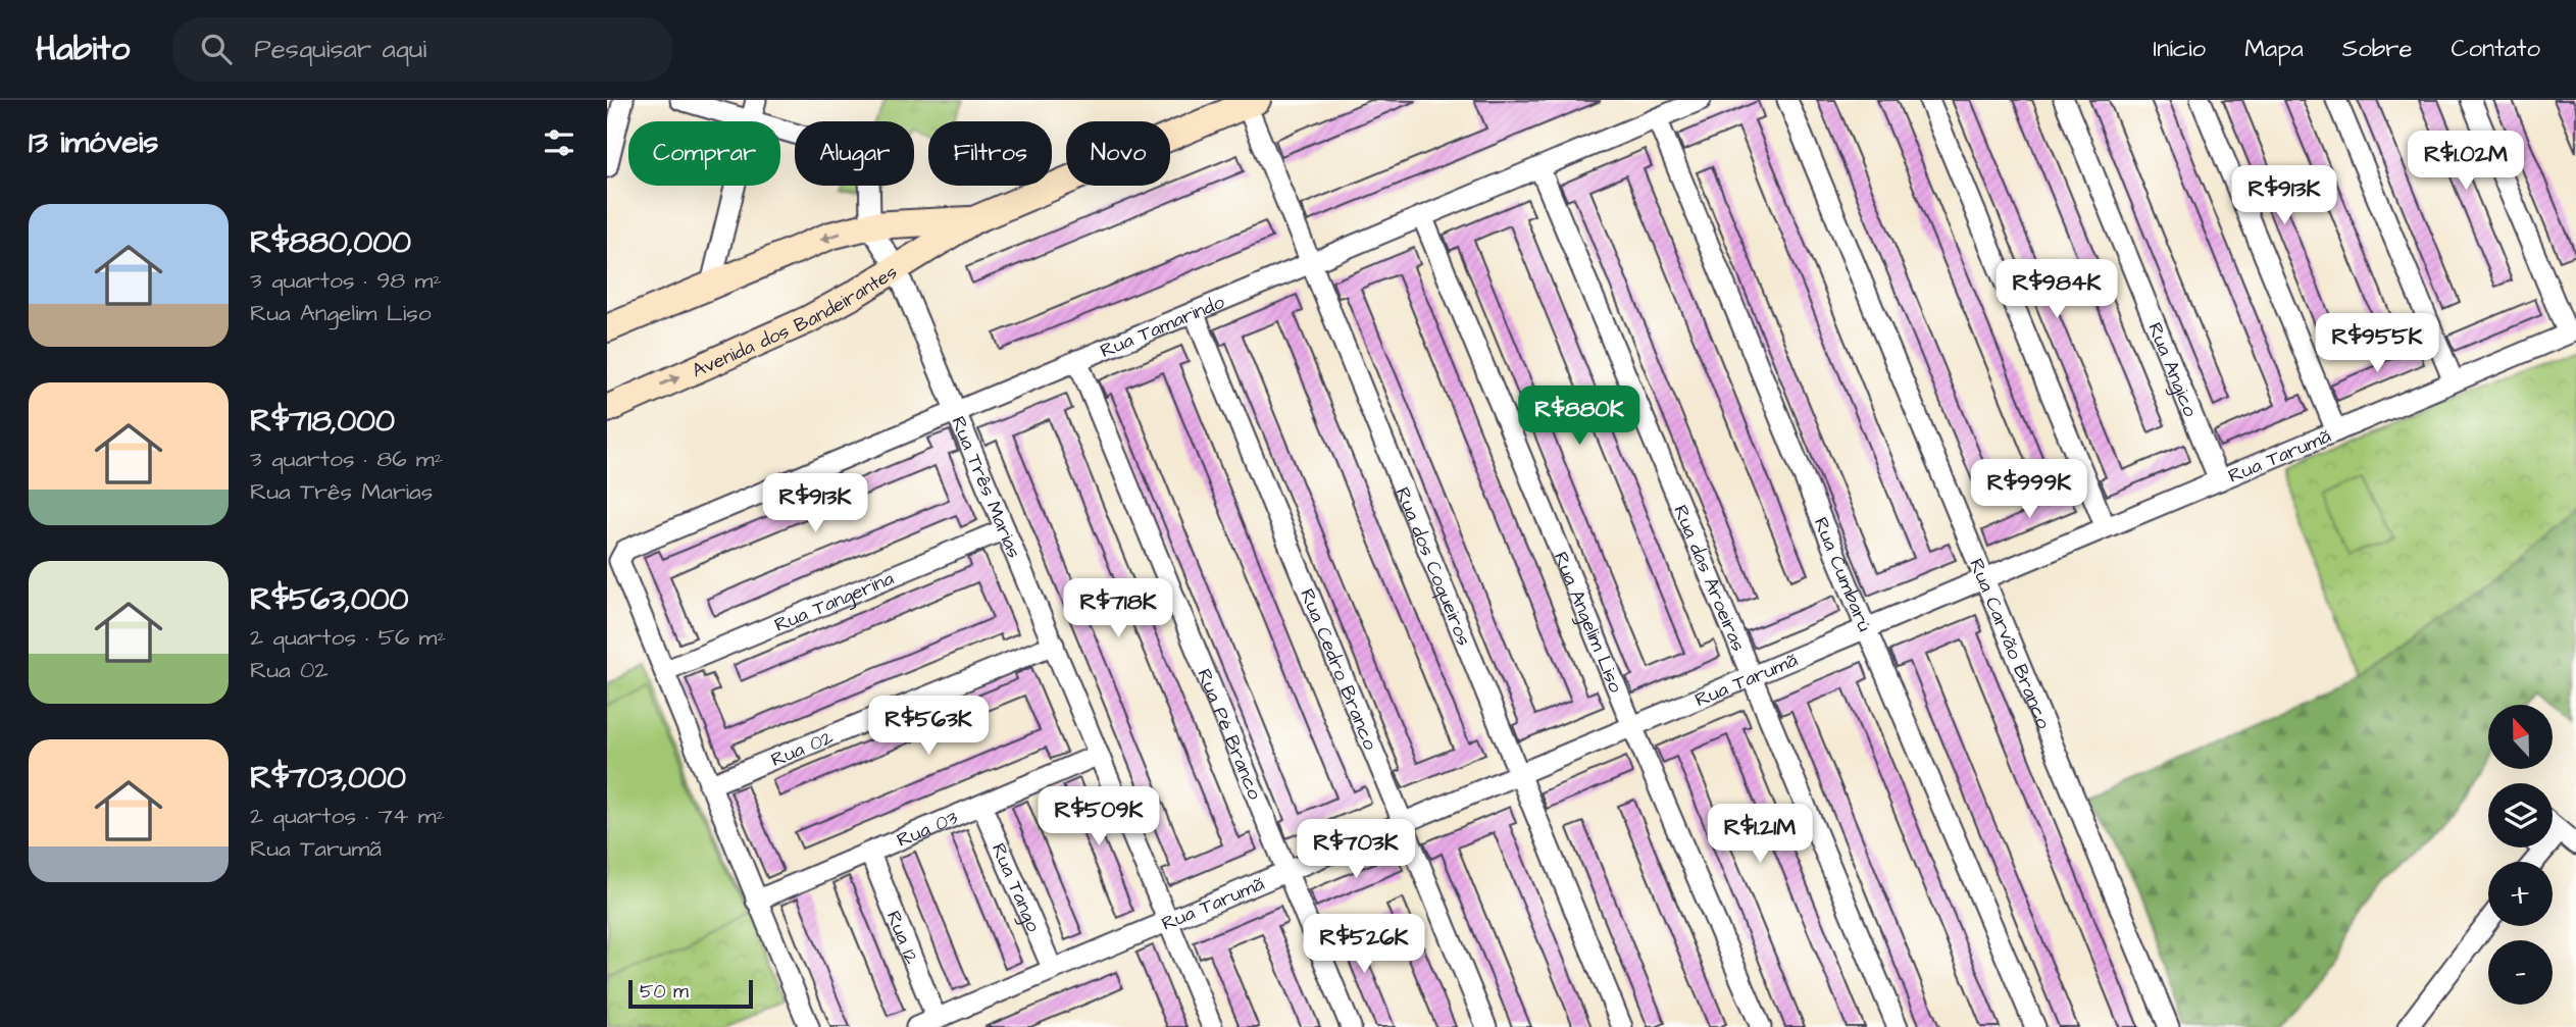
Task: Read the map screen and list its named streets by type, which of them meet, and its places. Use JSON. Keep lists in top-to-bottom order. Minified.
{"streets":{"street":["Avenida dos Bandeirantes","Rua Tamarindo","Rua Angico","Rua Tarumã","Rua Três Marias","Rua dos Coqueiros","Rua Cumbarú","Rua das Aroeiras","Rua Tangerina","Rua Angelim Liso","Rua Carvão Branco","Rua Cedro Branco","Rua Pé Branco","Rua 02","Rua 03","Rua Tango","Rua 12"]},"crossings":[["Avenida dos Bandeirantes","Rua Três Marias"],["Avenida dos Bandeirantes","Rua dos Coqueiros"],["Rua Tamarindo","Rua Três Marias"],["Rua Tamarindo","Rua dos Coqueiros"],["Rua Tamarindo","Rua Cumbarú"],["Rua Tamarindo","Rua das Aroeiras"],["Rua Tamarindo","Rua Tangerina"],["Rua Tamarindo","Rua Angelim Liso"],["Rua Tamarindo","Rua Cedro Branco"],["Rua Tamarindo","Rua Pé Branco"],["Rua Angico","Rua Tarumã"],["Rua Tarumã","Rua Três Marias"],["Rua Tarumã","Rua dos Coqueiros"],["Rua Tarumã","Rua Cumbarú"],["Rua Tarumã","Rua das Aroeiras"],["Rua Tarumã","Rua Angelim Liso"],["Rua Tarumã","Rua Carvão Branco"],["Rua Tarumã","Rua Cedro Branco"],["Rua Tarumã","Rua Pé Branco"],["Rua Tarumã","Rua Tango"],["Rua Tarumã","Rua 12"],["Rua Três Marias","Rua Tangerina"],["Rua Três Marias","Rua 02"],["Rua Três Marias","Rua 03"],["Rua 03","Rua Tango"],["Rua 03","Rua 12"]],"scale_bar":"50 m","north":"top","page":{"header":"Habito","search":"Pesquisar aqui","nav":["Início","Mapa","Sobre","Contato"],"heading":"13 imóveis","chip":["Comprar","Alugar","Filtros","Novo"],"price":["R$1.02M","R$913K","R$984K","R$955K","R$880K","R$999K","R$913K","R$718K","R$563K","R$509K","R$1.21M","R$703K","R$526K"],"list":[{"name":"R$880,000","note":"3 quartos · 98 m² · Rua Angelim Liso"},{"name":"R$718,000","note":"3 quartos · 86 m² · Rua Três Marias"},{"name":"R$563,000","note":"2 quartos · 56 m² · Rua 02"},{"name":"R$703,000","note":"2 quartos · 74 m² · Rua Tarumã"}],"map_buttons":["+","−"],"scale":"50 m"}}
